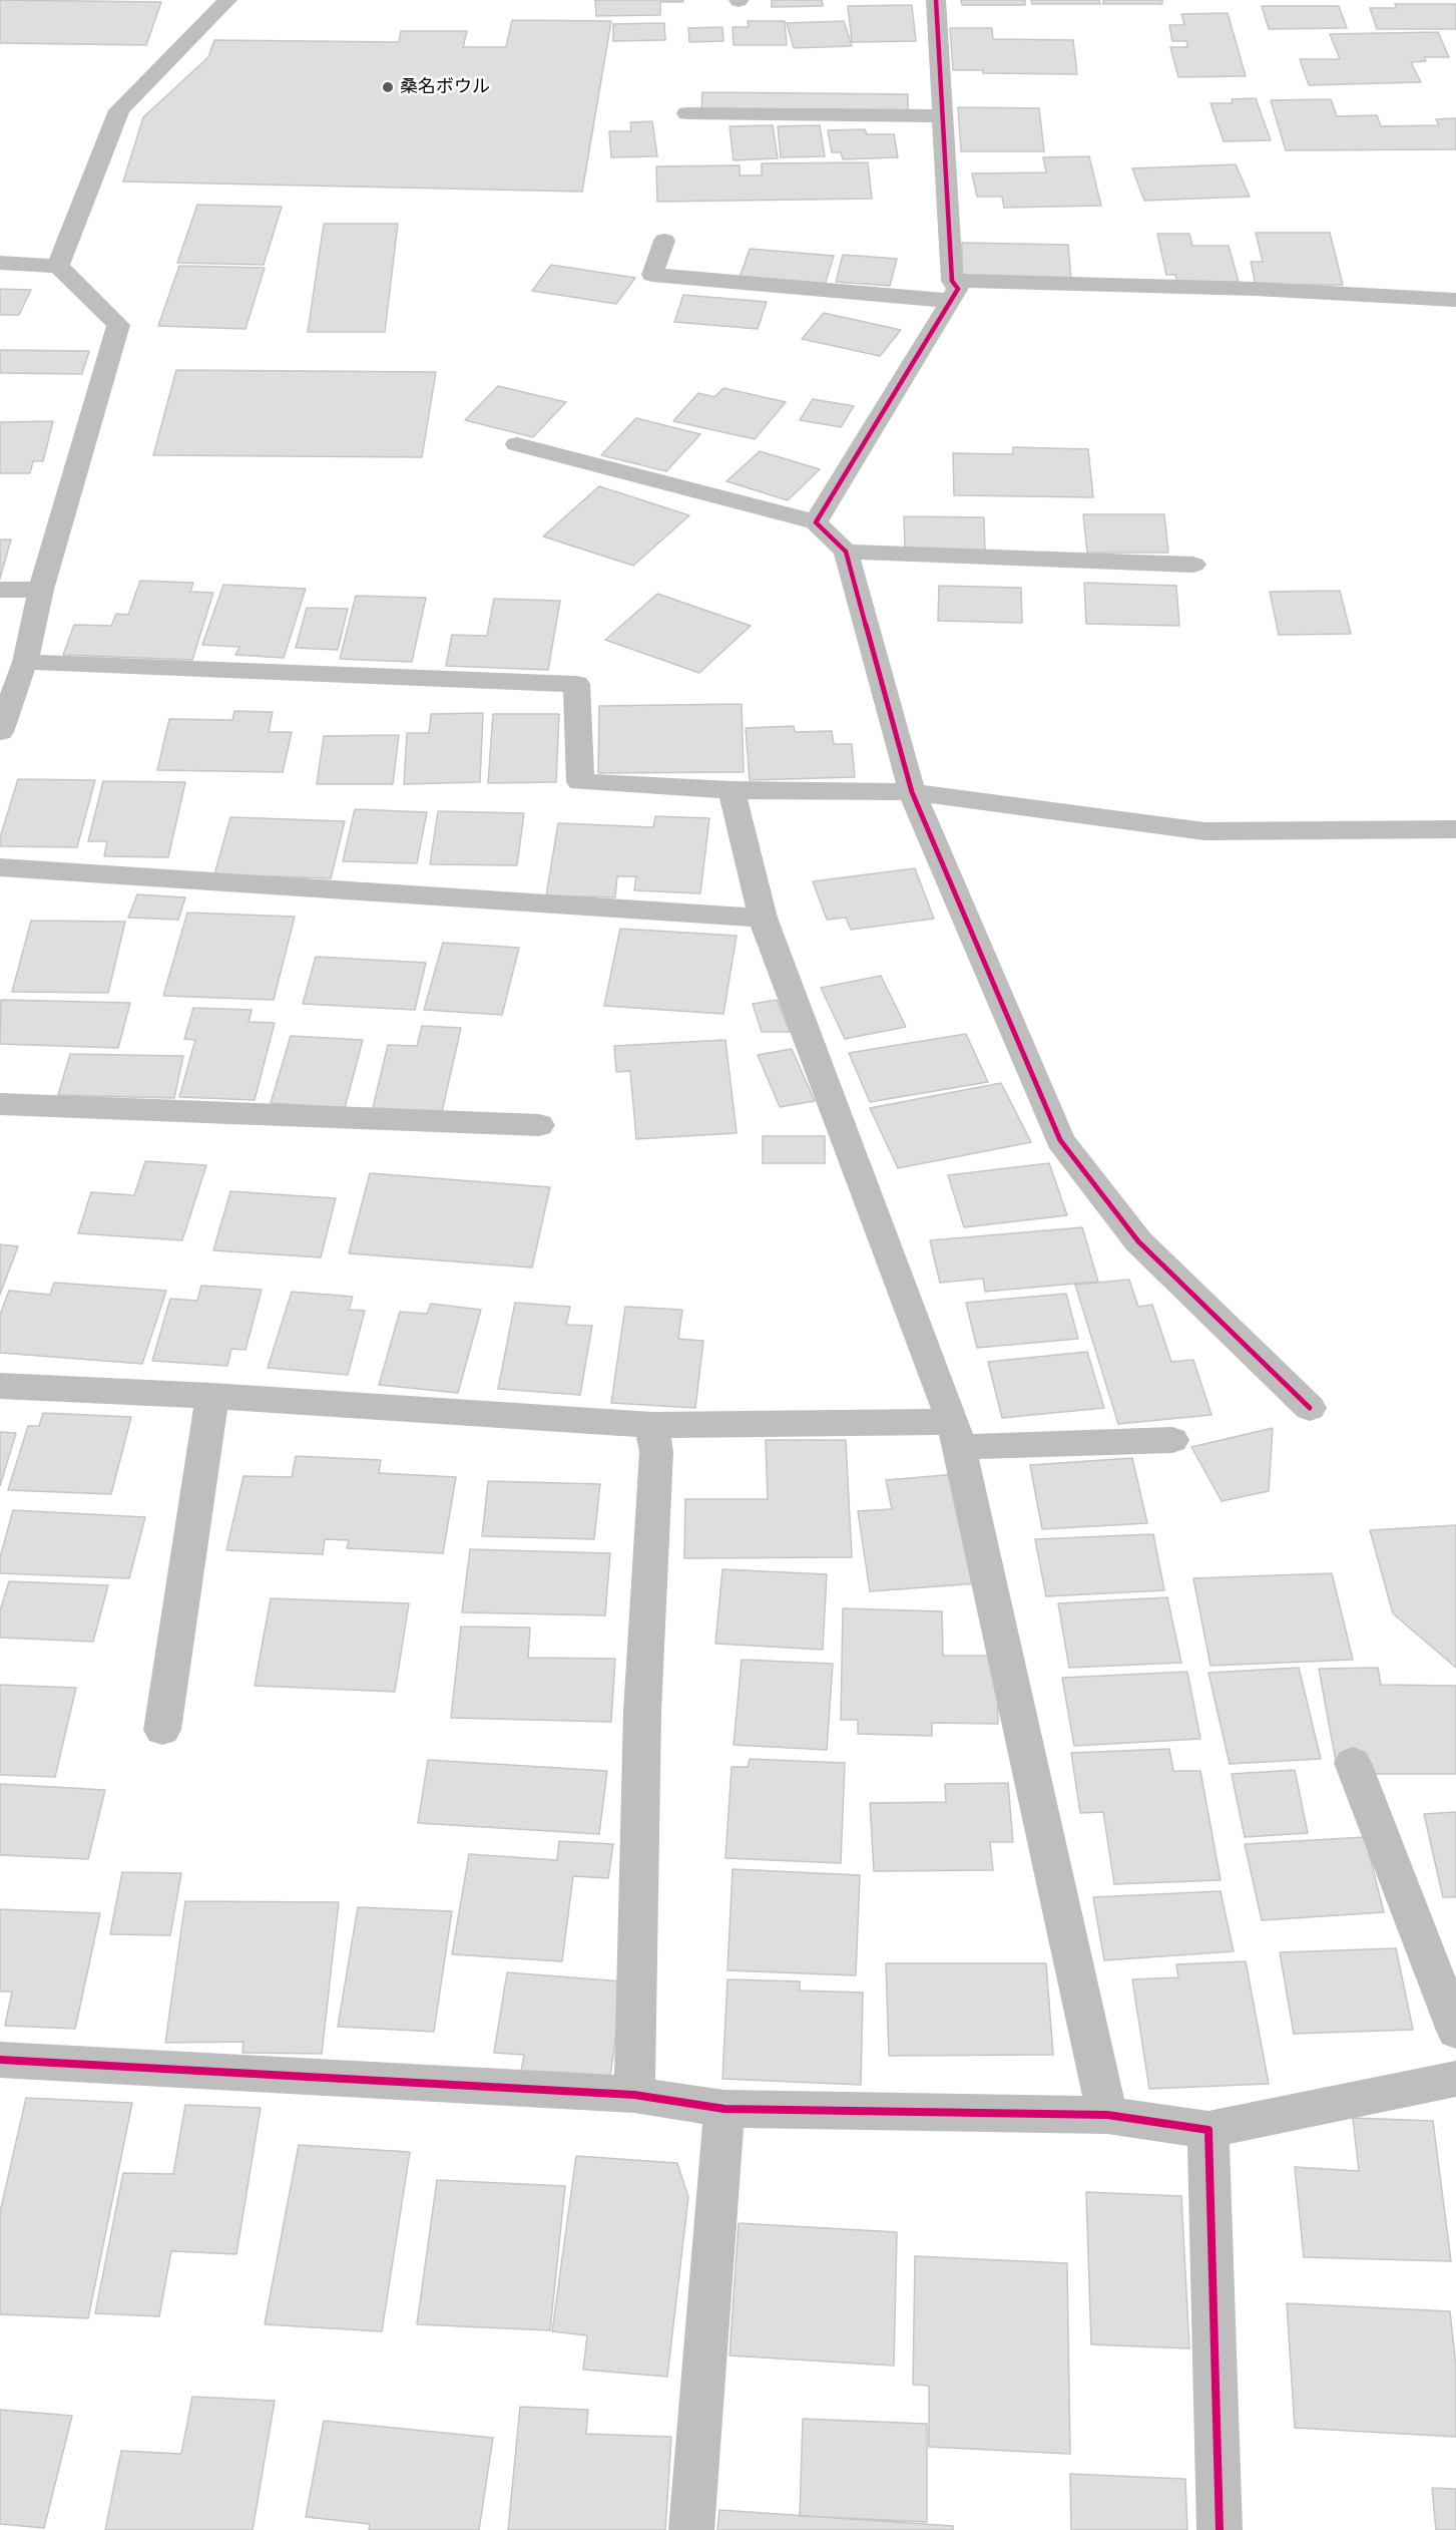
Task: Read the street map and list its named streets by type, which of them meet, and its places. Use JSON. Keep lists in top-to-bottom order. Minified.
{"places":["桑名ボウル"]}
